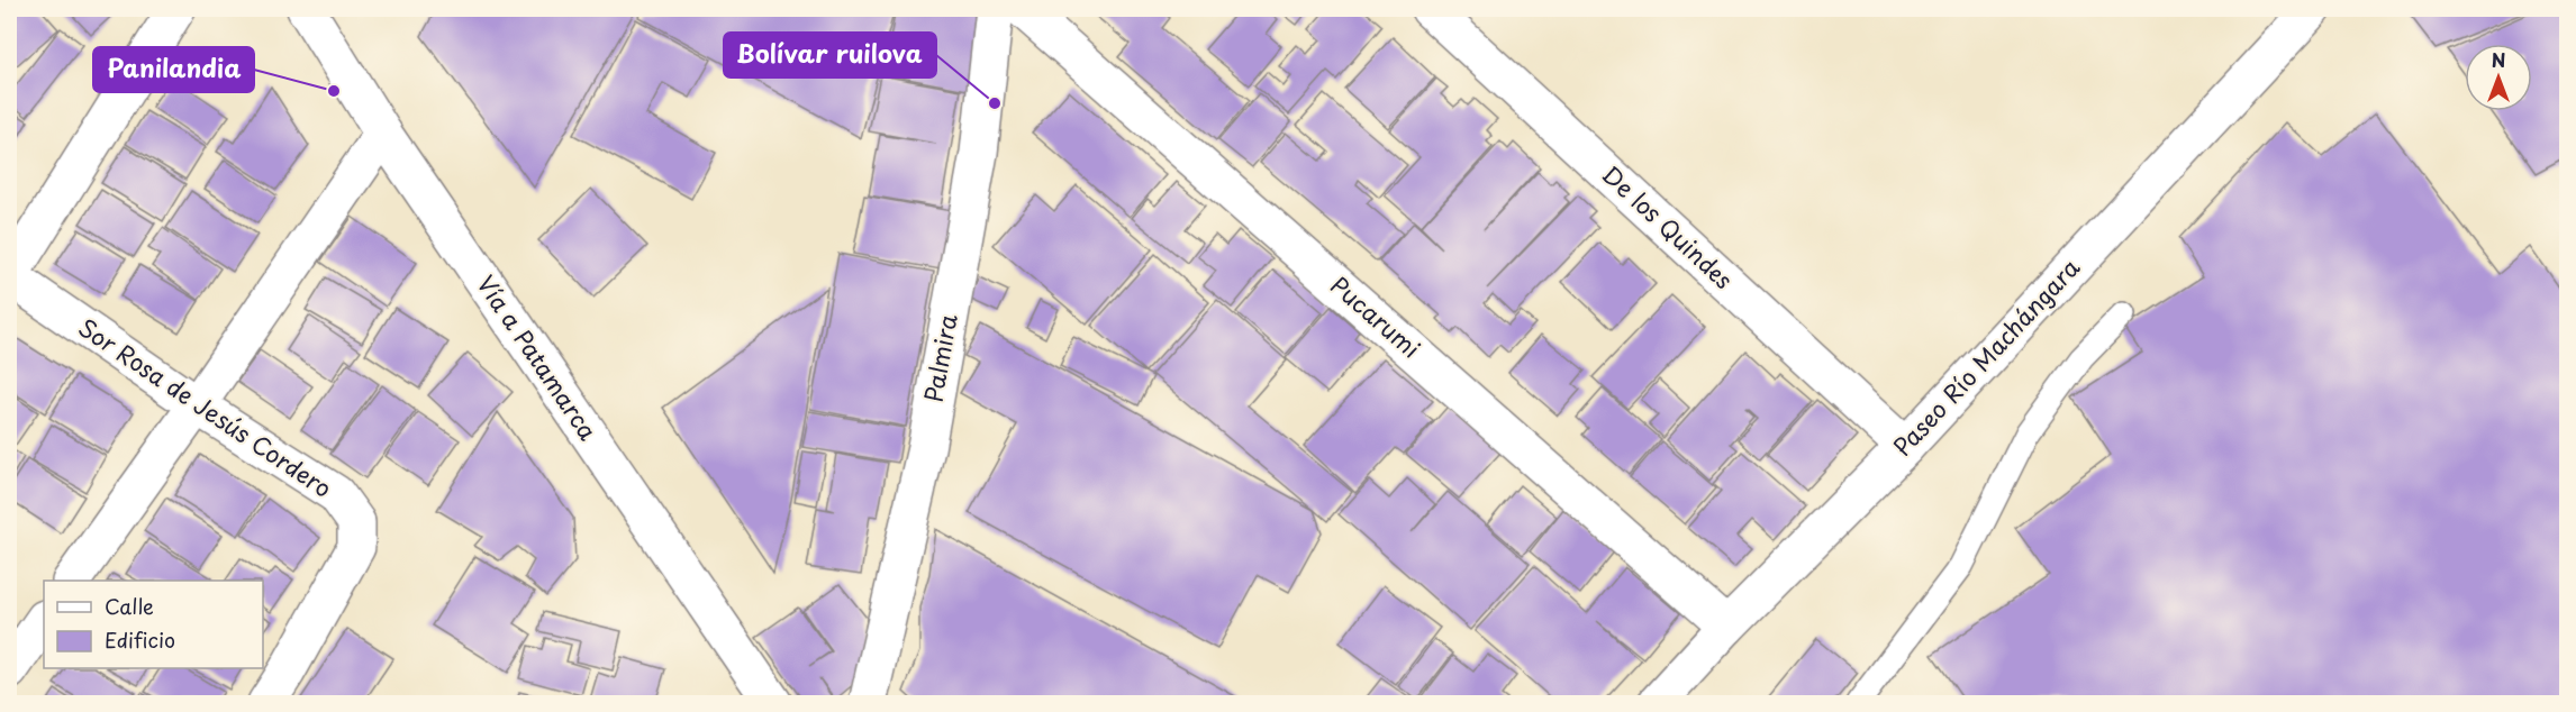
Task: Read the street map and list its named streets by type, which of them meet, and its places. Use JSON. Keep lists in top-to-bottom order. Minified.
{"streets":{"street":["De los Quindes","Pucarumi","Vía a Patamarca","Palmira","Paseo Río Machángara","Sor Rosa de Jesús Cordero"]},"crossings":[["De los Quindes","Paseo Río Machángara"],["Pucarumi","Paseo Río Machángara"]],"places":["Panilandia","Bolívar ruilova"],"legend":["Calle","Edificio"],"north":"top"}
